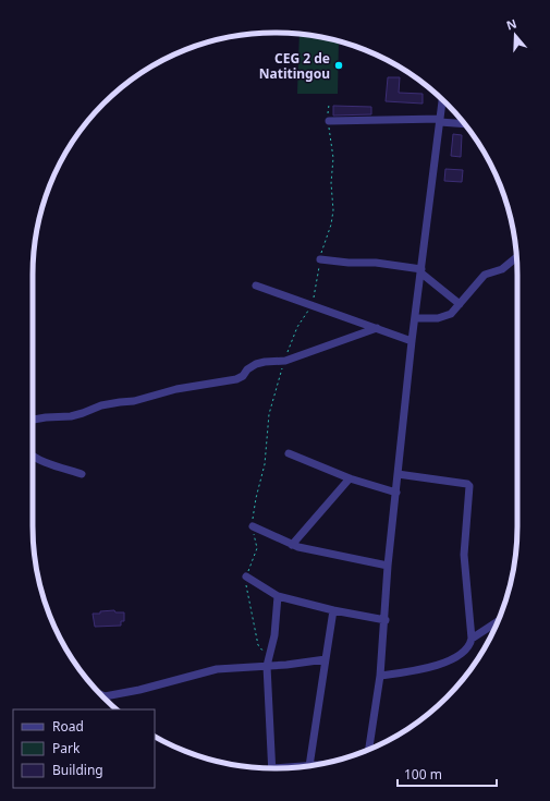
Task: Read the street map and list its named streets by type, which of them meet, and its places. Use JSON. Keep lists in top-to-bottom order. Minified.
{"places":["CEG 2 de Natitingou"],"legend":["Road","Park","Building"],"scale_bar":"100 m","north":"top"}
